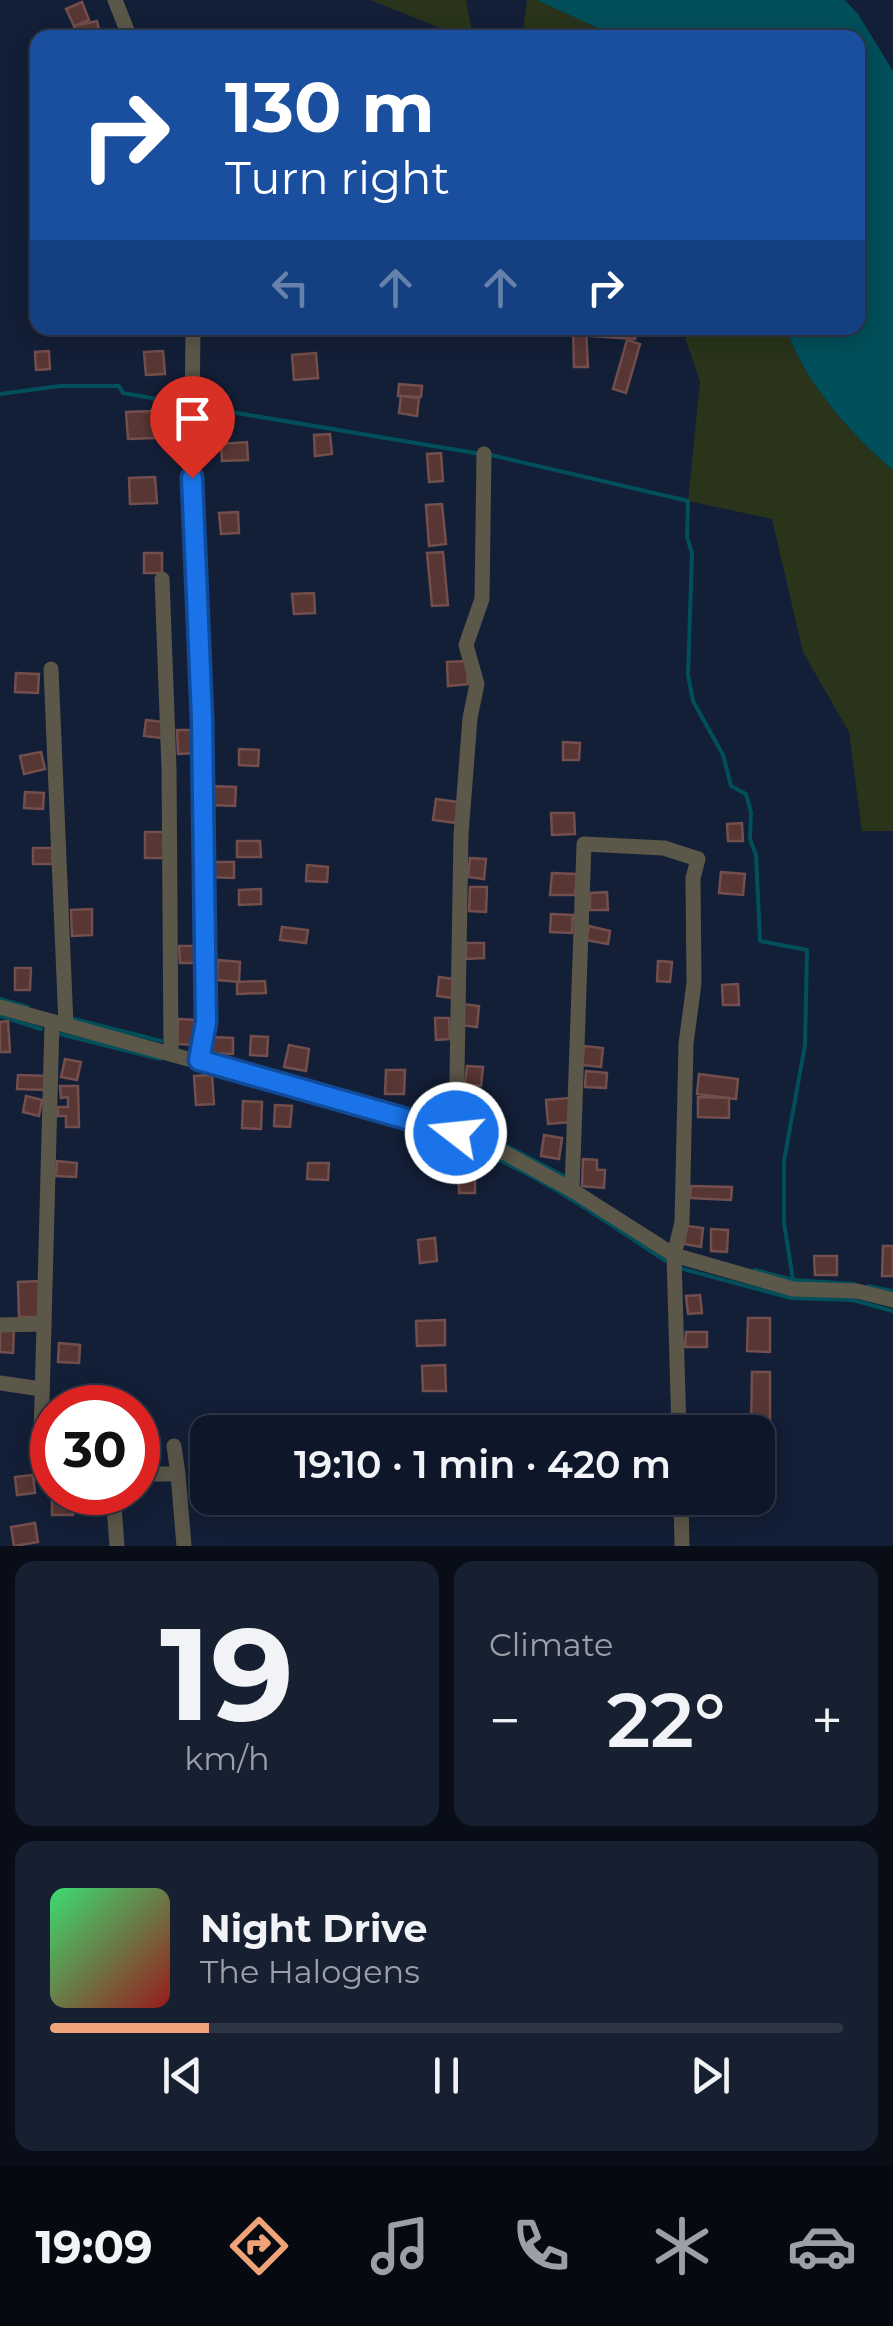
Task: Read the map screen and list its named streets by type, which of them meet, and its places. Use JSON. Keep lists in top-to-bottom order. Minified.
{"page":{"turn":["130 m","Turn right"],"limit":"30","trip":"19:10 · 1 min · 420 m","tile":[["19","km/h"],"Climate"],"heat":["−","22°","+"],"song":["Night Drive","The Halogens"],"tabs":"19:09"}}
